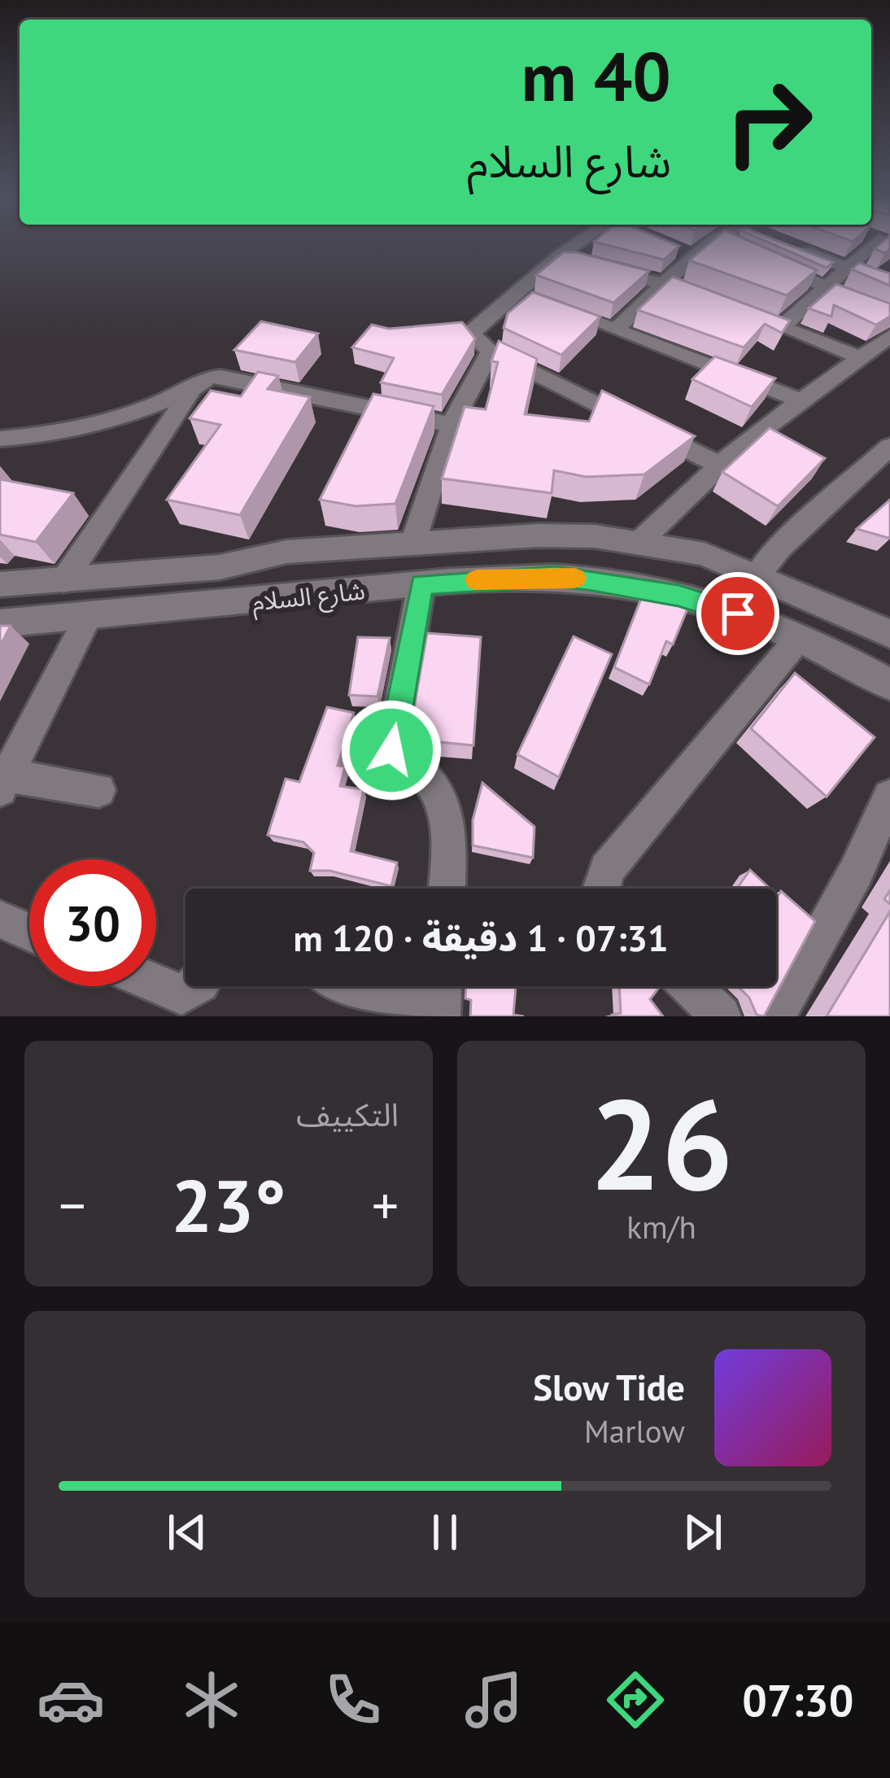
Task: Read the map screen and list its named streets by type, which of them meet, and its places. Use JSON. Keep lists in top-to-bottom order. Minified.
{"streets":{"street":["شارع السلام"]},"page":{"turn":["40 m","شارع السلام"],"limit":"30","trip":"07:31 · 1 دقيقة · 120 m","tile":[["26","km/h"],"التكييف"],"heat":["−","23°","+"],"song":["Slow Tide","Marlow"],"tabs":"07:30"}}
